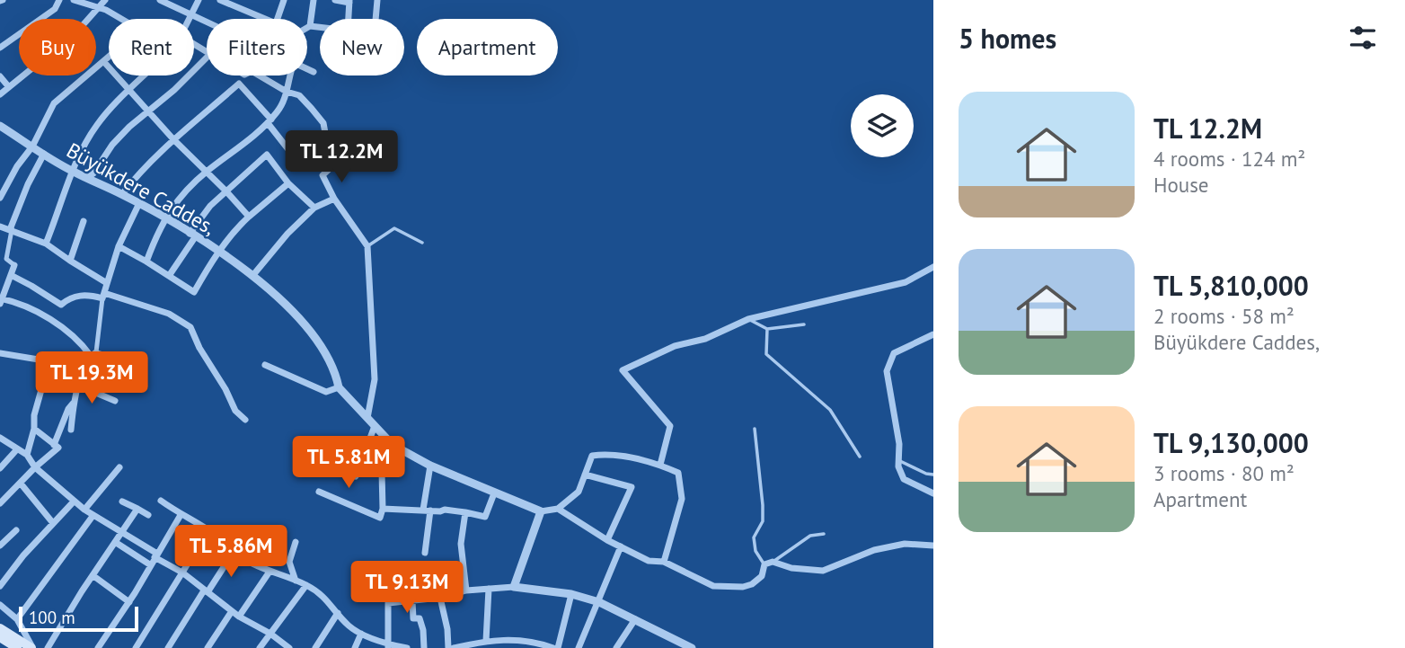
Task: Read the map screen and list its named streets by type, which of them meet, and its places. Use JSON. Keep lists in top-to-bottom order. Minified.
{"streets":{"street":["Büyükdere Caddes,"]},"scale_bar":"100 m","page":{"heading":"5 homes","chip":["Buy","Rent","Filters","New","Apartment"],"list":[{"name":"TL 12.2M","note":"4 rooms · 124 m² · House"},{"name":"TL 5,810,000","note":"2 rooms · 58 m² · Büyükdere Caddes,"},{"name":"TL 9,130,000","note":"3 rooms · 80 m² · Apartment"}],"price":["TL 12.2M","TL 19.3M","TL 5.81M","TL 5.86M","TL 9.13M"],"scale":"100 m"}}
